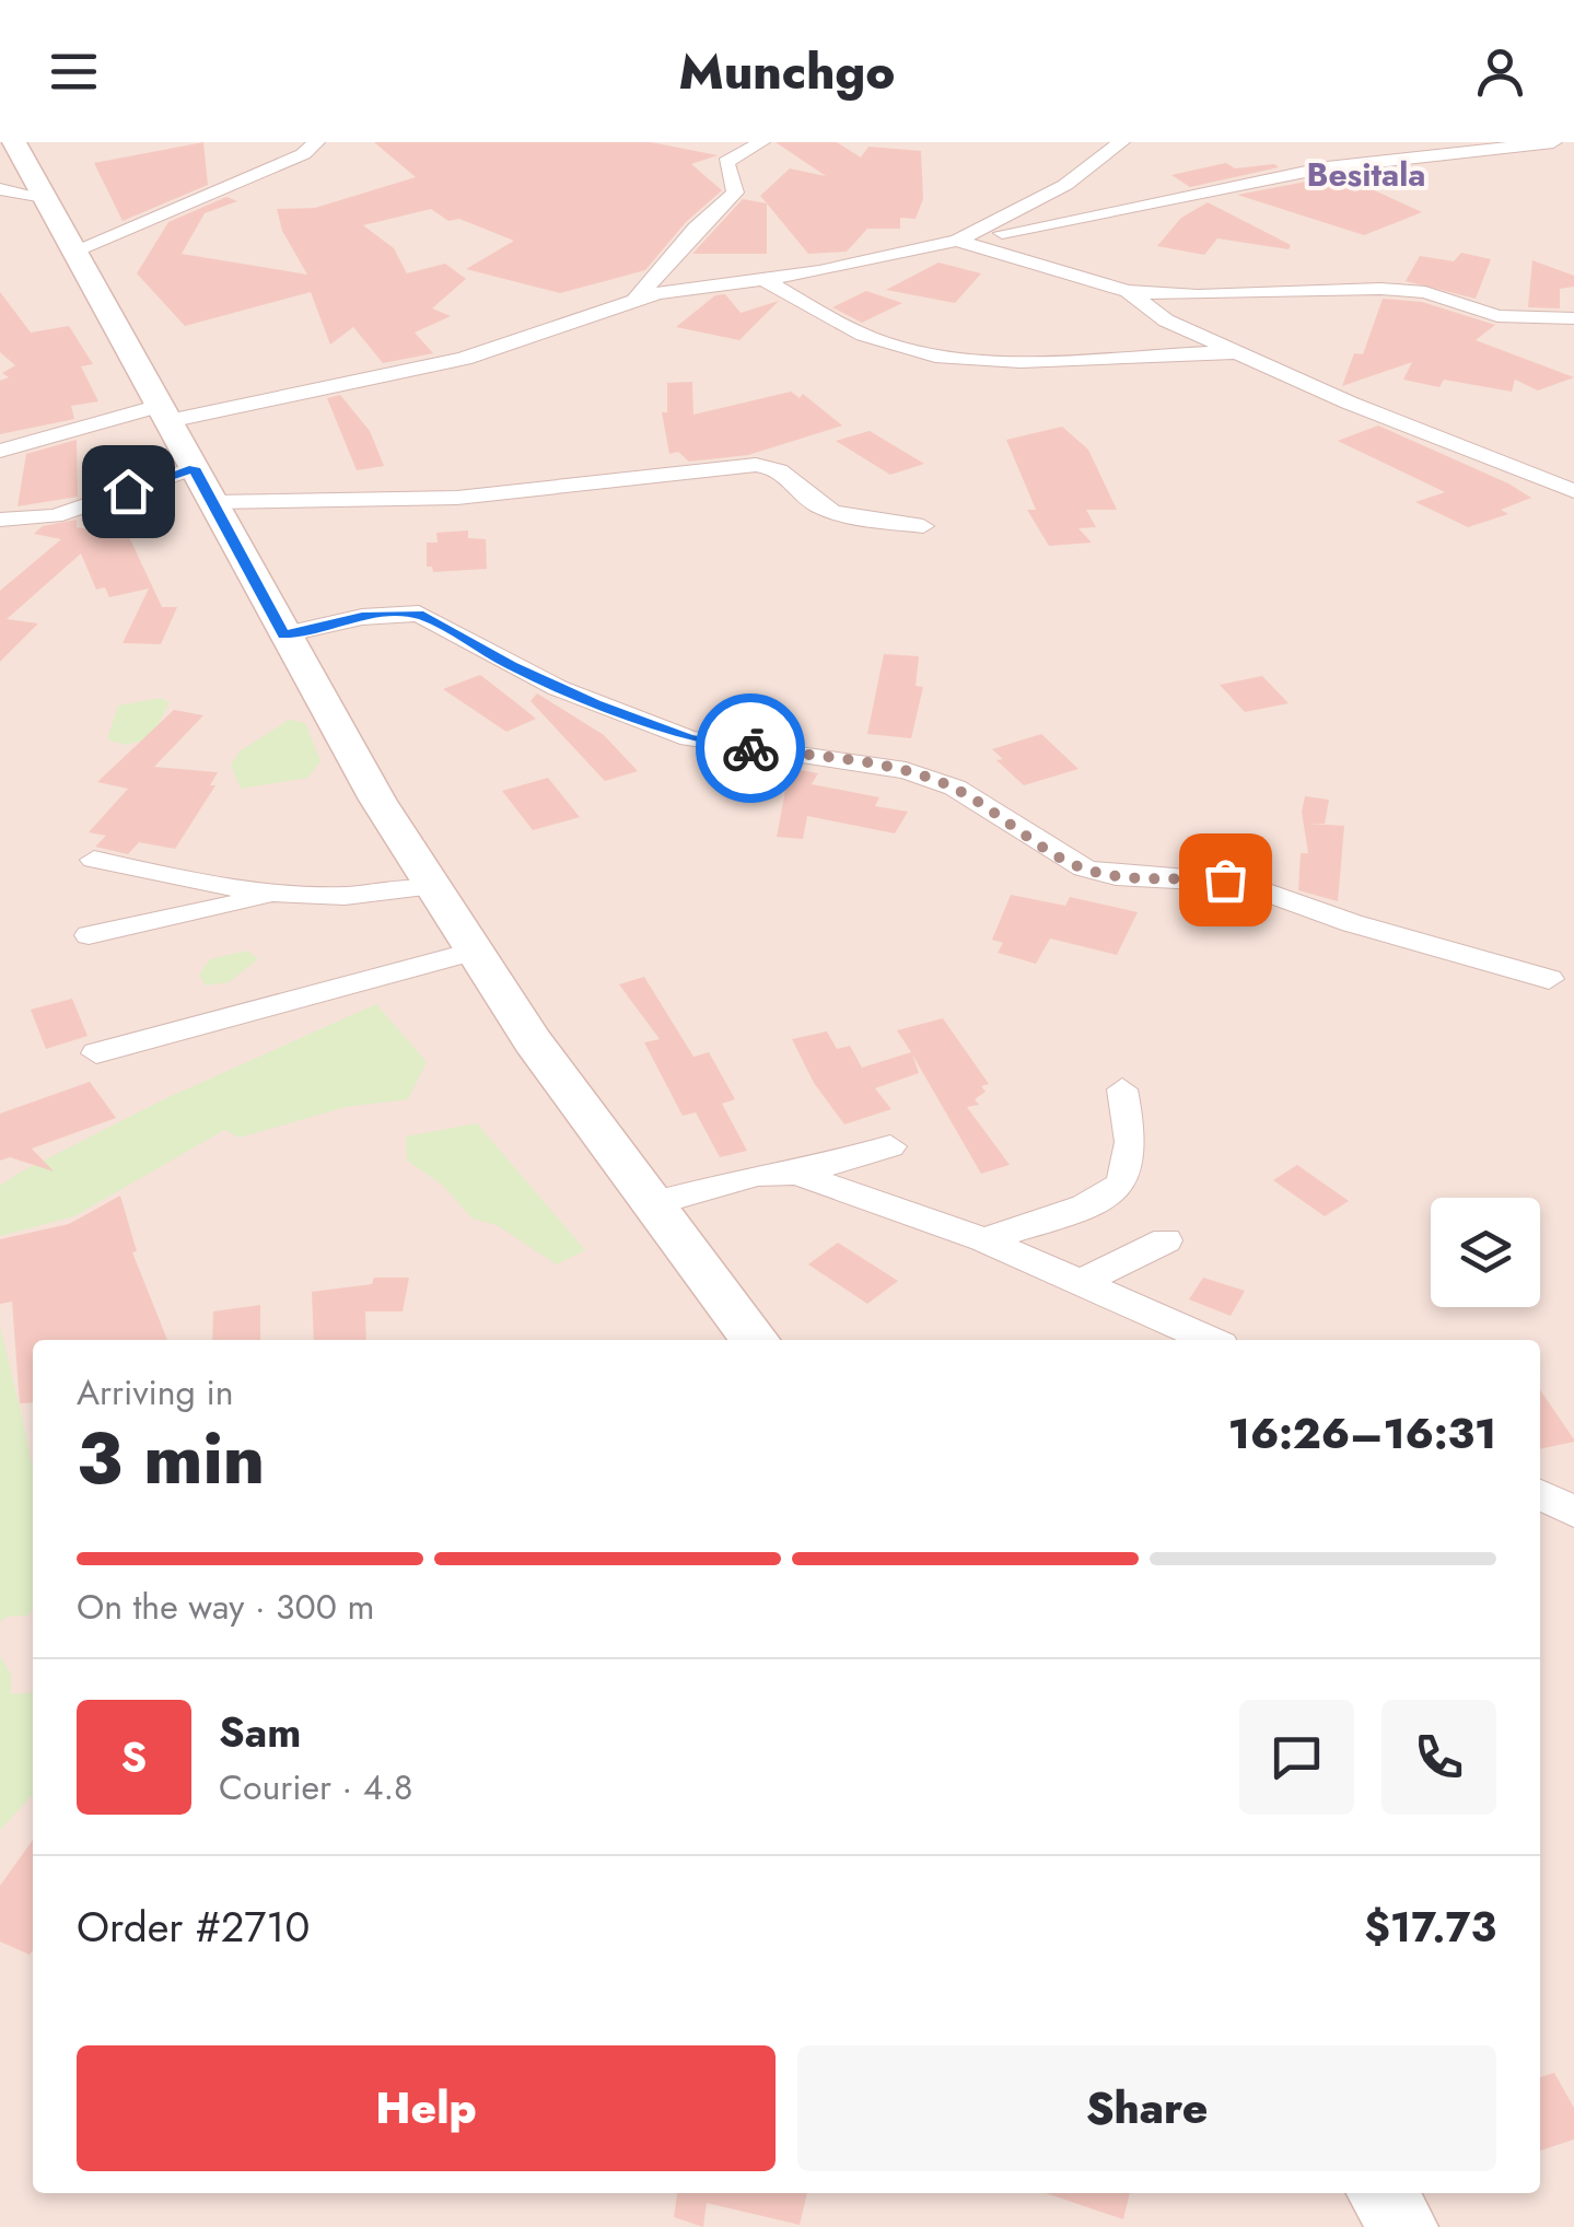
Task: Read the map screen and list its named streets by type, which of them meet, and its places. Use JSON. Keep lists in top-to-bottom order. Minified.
{"districts":["Besitala"],"page":{"header":"Munchgo","heading":["3 min","Arriving in","16:26–16:31"],"panel":["Sam","Courier · 4.8","Order #2710","$17.73"],"bar":"On the way · 300 m","round":"S","buttons":["Help","Share"]}}
